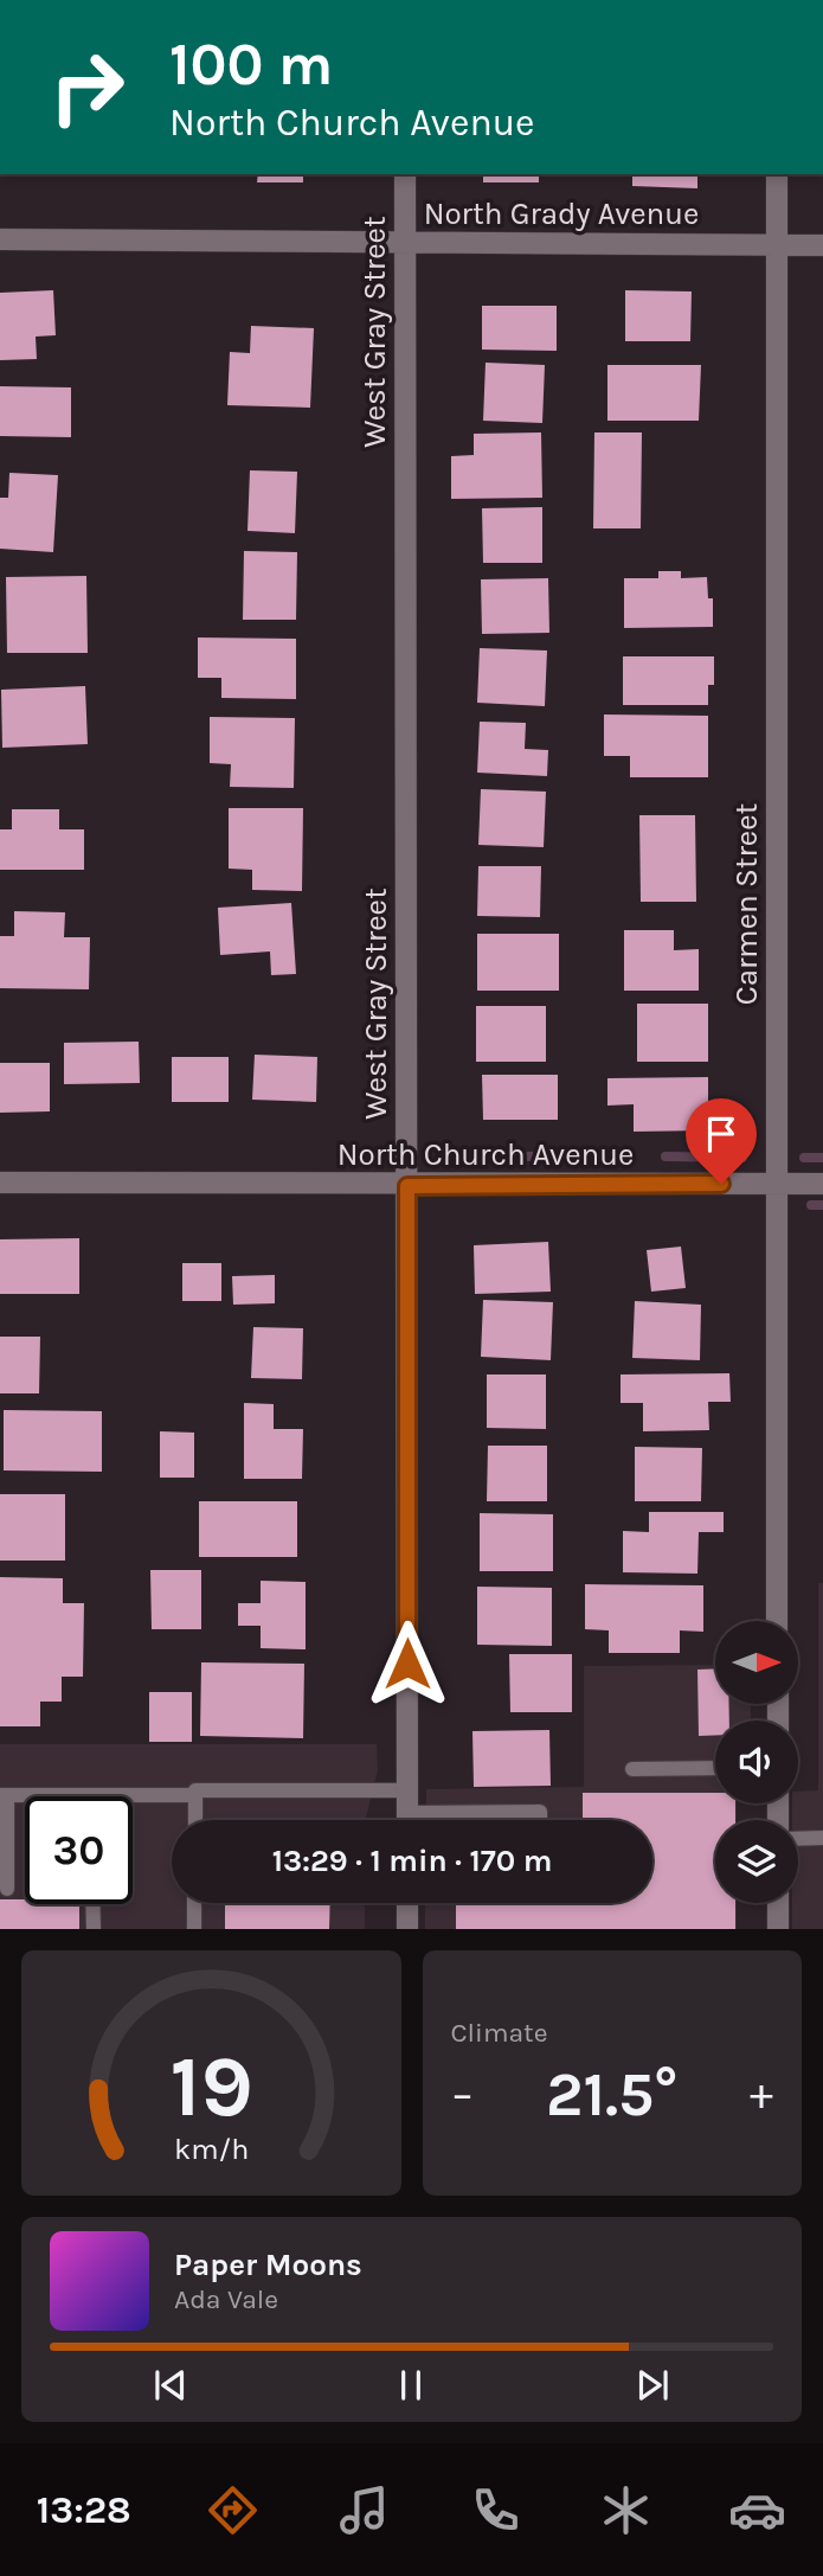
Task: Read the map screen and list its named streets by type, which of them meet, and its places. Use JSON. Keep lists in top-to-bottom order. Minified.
{"streets":{"street":["North Grady Avenue","West Gray Street","Carmen Street","North Church Avenue"]},"crossings":[["North Grady Avenue","West Gray Street"],["North Grady Avenue","Carmen Street"],["West Gray Street","North Church Avenue"],["Carmen Street","North Church Avenue"]],"north":"right","page":{"turn":["100 m","North Church Avenue"],"limit":"30","trip":"13:29 · 1 min · 170 m","tile":"Climate","heat":["−","21.5°","+"],"song":["Paper Moons","Ada Vale"],"tabs":"13:28","gauge":["19","km/h"]}}
